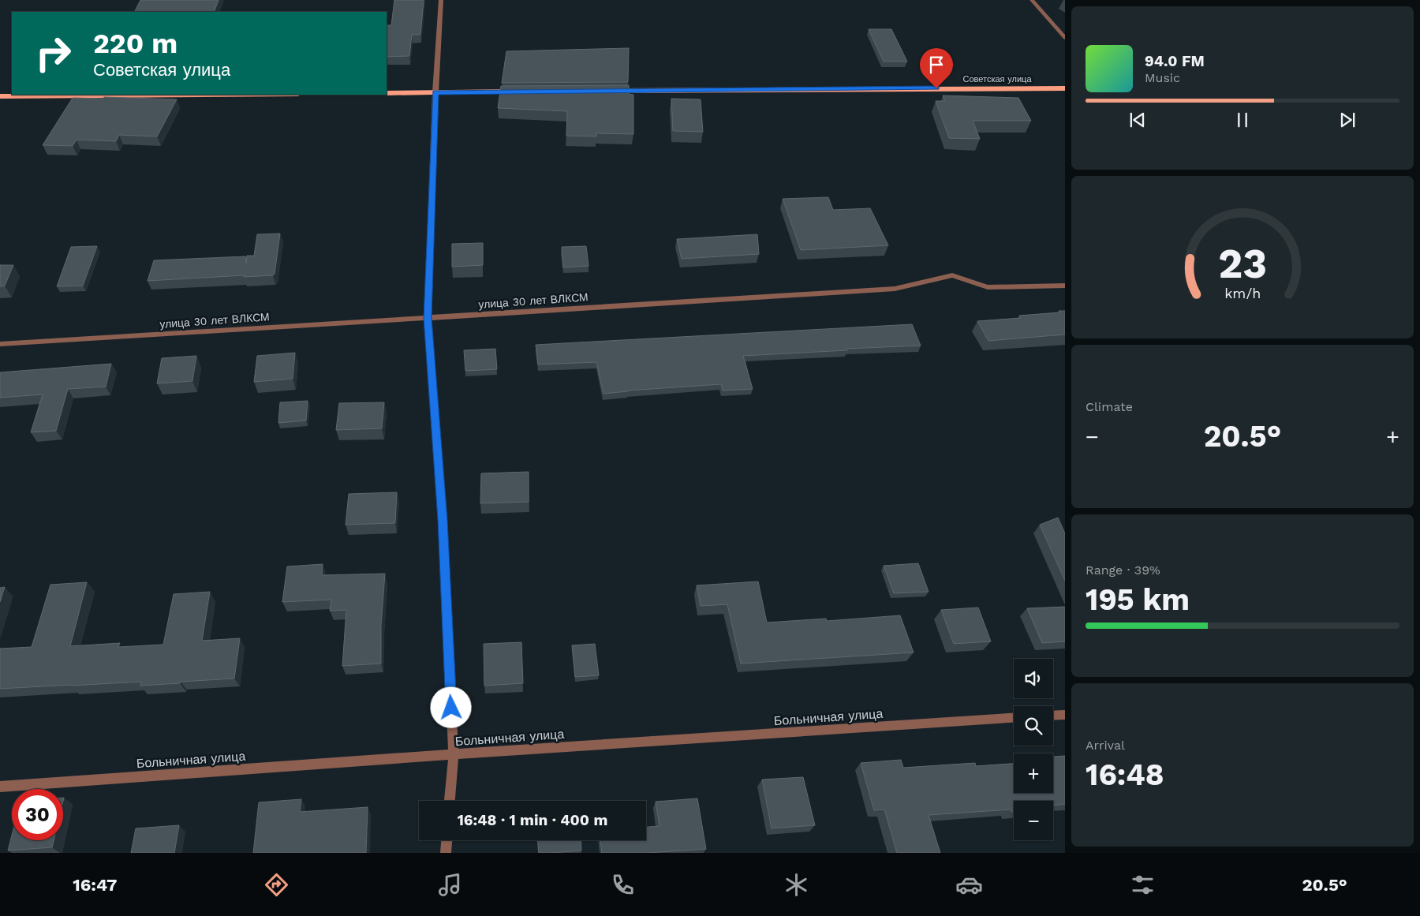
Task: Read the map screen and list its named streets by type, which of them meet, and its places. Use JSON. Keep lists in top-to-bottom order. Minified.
{"streets":{"main road":["Советская улица"],"street":["улица 30 лет ВЛКСМ","Больничная улица"]},"page":{"turn":["220 m","Советская улица"],"song":["94.0 FM","Music"],"tile":["Climate",["Range · 39%","195 km"],["Arrival","16:48"]],"heat":["−","20.5°","+"],"map_buttons":["+","−"],"limit":"30","trip":"16:48 · 1 min · 400 m","tabs":["16:47","20.5°"],"gauge":["23","km/h"]}}
